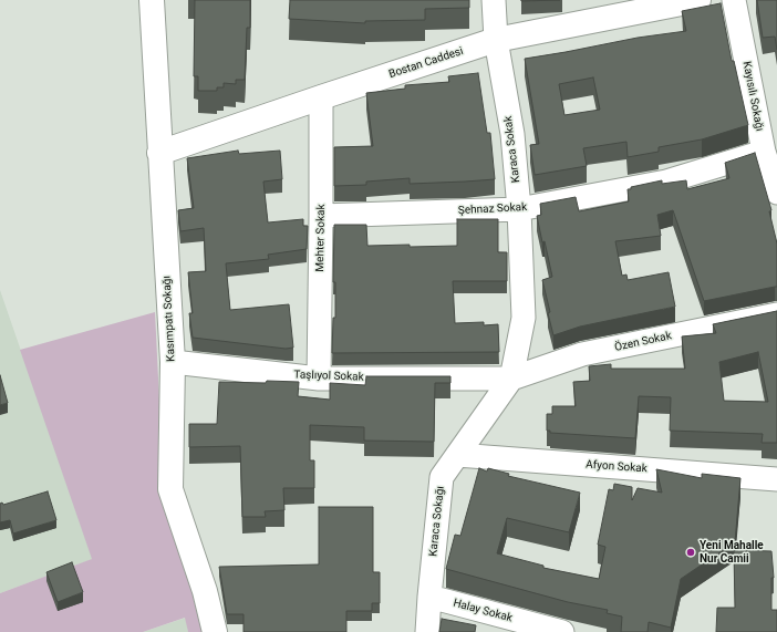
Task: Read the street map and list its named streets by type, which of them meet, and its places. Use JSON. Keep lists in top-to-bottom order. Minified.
{"streets":{"street":["Bostan Caddesi","Kayısılı Sokağı","Karaca Sokak","Şehnaz Sokak","Mehter Sokak","Kasımpatı Sokağı","Özen Sokak","Taşlıyol Sokak","Afyon Sokak","Karaca Sokağı","Halay Sokak"]},"crossings":[["Bostan Caddesi","Karaca Sokak"],["Bostan Caddesi","Mehter Sokak"],["Bostan Caddesi","Kasımpatı Sokağı"],["Kayısılı Sokağı","Şehnaz Sokak"],["Karaca Sokak","Şehnaz Sokak"],["Karaca Sokak","Özen Sokak"],["Karaca Sokak","Taşlıyol Sokak"],["Karaca Sokak","Karaca Sokağı"],["Şehnaz Sokak","Mehter Sokak"],["Mehter Sokak","Taşlıyol Sokak"],["Kasımpatı Sokağı","Taşlıyol Sokak"],["Özen Sokak","Taşlıyol Sokak"],["Özen Sokak","Karaca Sokağı"],["Taşlıyol Sokak","Karaca Sokağı"],["Afyon Sokak","Karaca Sokağı"],["Karaca Sokağı","Halay Sokak"]],"places":["Yeni Mahalle Nur Camii"]}
